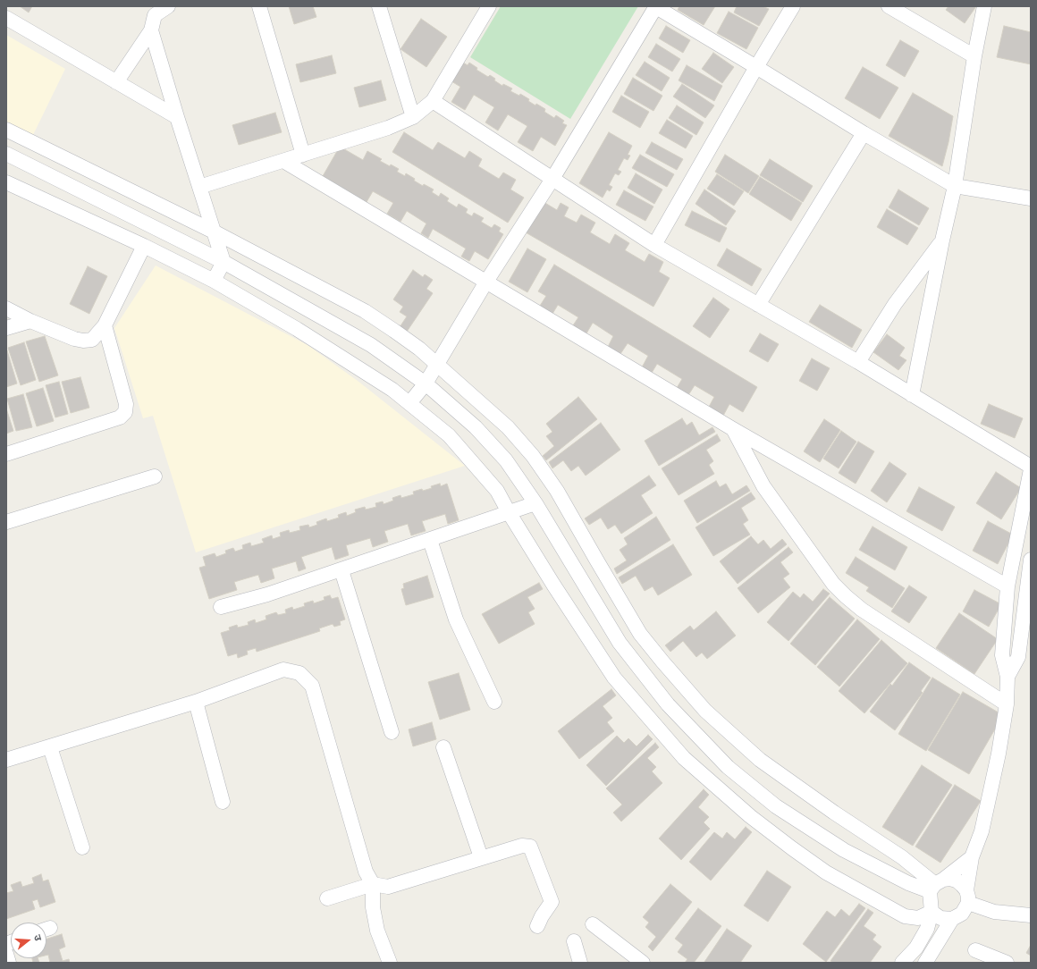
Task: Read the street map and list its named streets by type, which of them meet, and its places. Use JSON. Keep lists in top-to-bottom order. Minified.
{"north":"right"}
